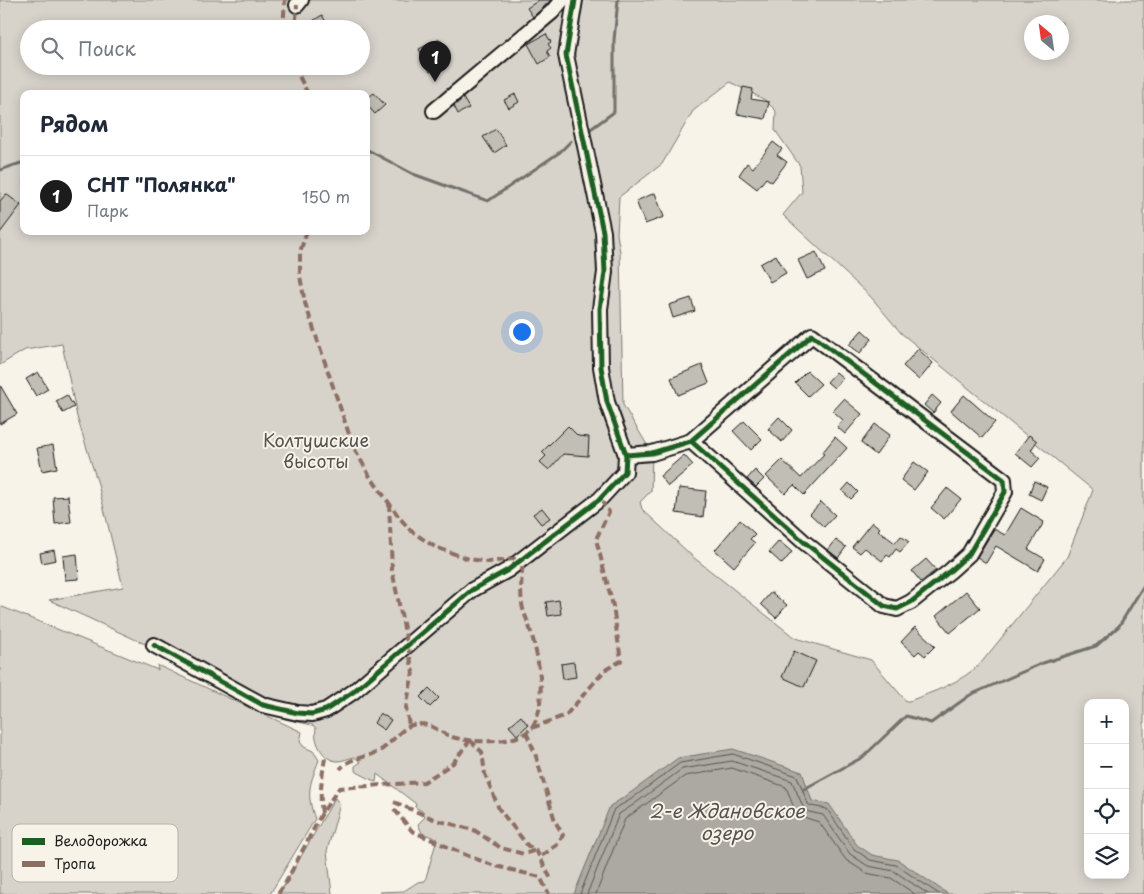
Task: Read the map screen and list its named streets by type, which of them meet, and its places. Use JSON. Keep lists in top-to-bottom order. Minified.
{"water":["2-е Ждановское озеро"],"parks":["Колтушские высоты"],"legend":["Велодорожка","Тропа"],"north":"top left","page":{"search":"Поиск","pins":"1","heading":"Рядом","list":[{"mark":"1","name":"СНТ \"Полянка\"","note":"Парк","value":"150 m"}],"map_buttons":["+","−"]}}
